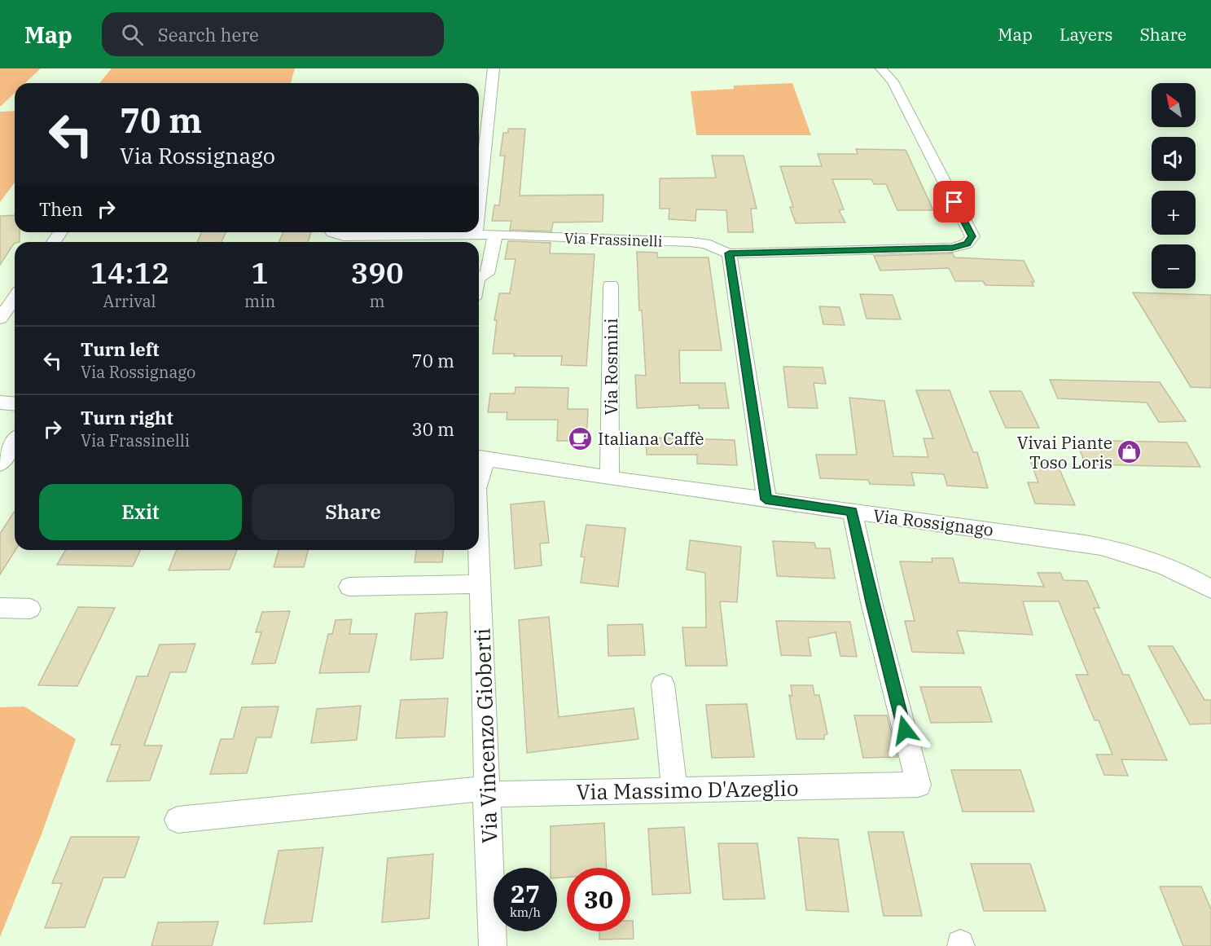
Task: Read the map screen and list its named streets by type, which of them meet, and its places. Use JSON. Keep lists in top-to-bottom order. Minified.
{"streets":{"street":["Via Frassinelli","Via Rosmini","Via Rossignago","Via Vincenzo Gioberti","Via Massimo D'Azeglio"]},"crossings":[["Via Rosmini","Via Rossignago"],["Via Rossignago","Via Massimo D'Azeglio"],["Via Vincenzo Gioberti","Via Massimo D'Azeglio"]],"places":{"cafe":["Italiana Caffè"],"shop":["Vivai Piante Toso Loris"]},"north":"top left","page":{"header":"Map","search":"Search here","nav":["Map","Layers","Share"],"map_buttons":["+","−"],"turn":["70 m","Via Rossignago"],"then":"Then","eta":["14:12","Arrival","1","min","390","m"],"list":[{"name":"Turn left","note":"Via Rossignago","value":"70 m"},{"name":"Turn right","note":"Via Frassinelli","value":"30 m"}],"buttons":["Exit","Share"],"speed":"27 km/h","limit":"30"}}
